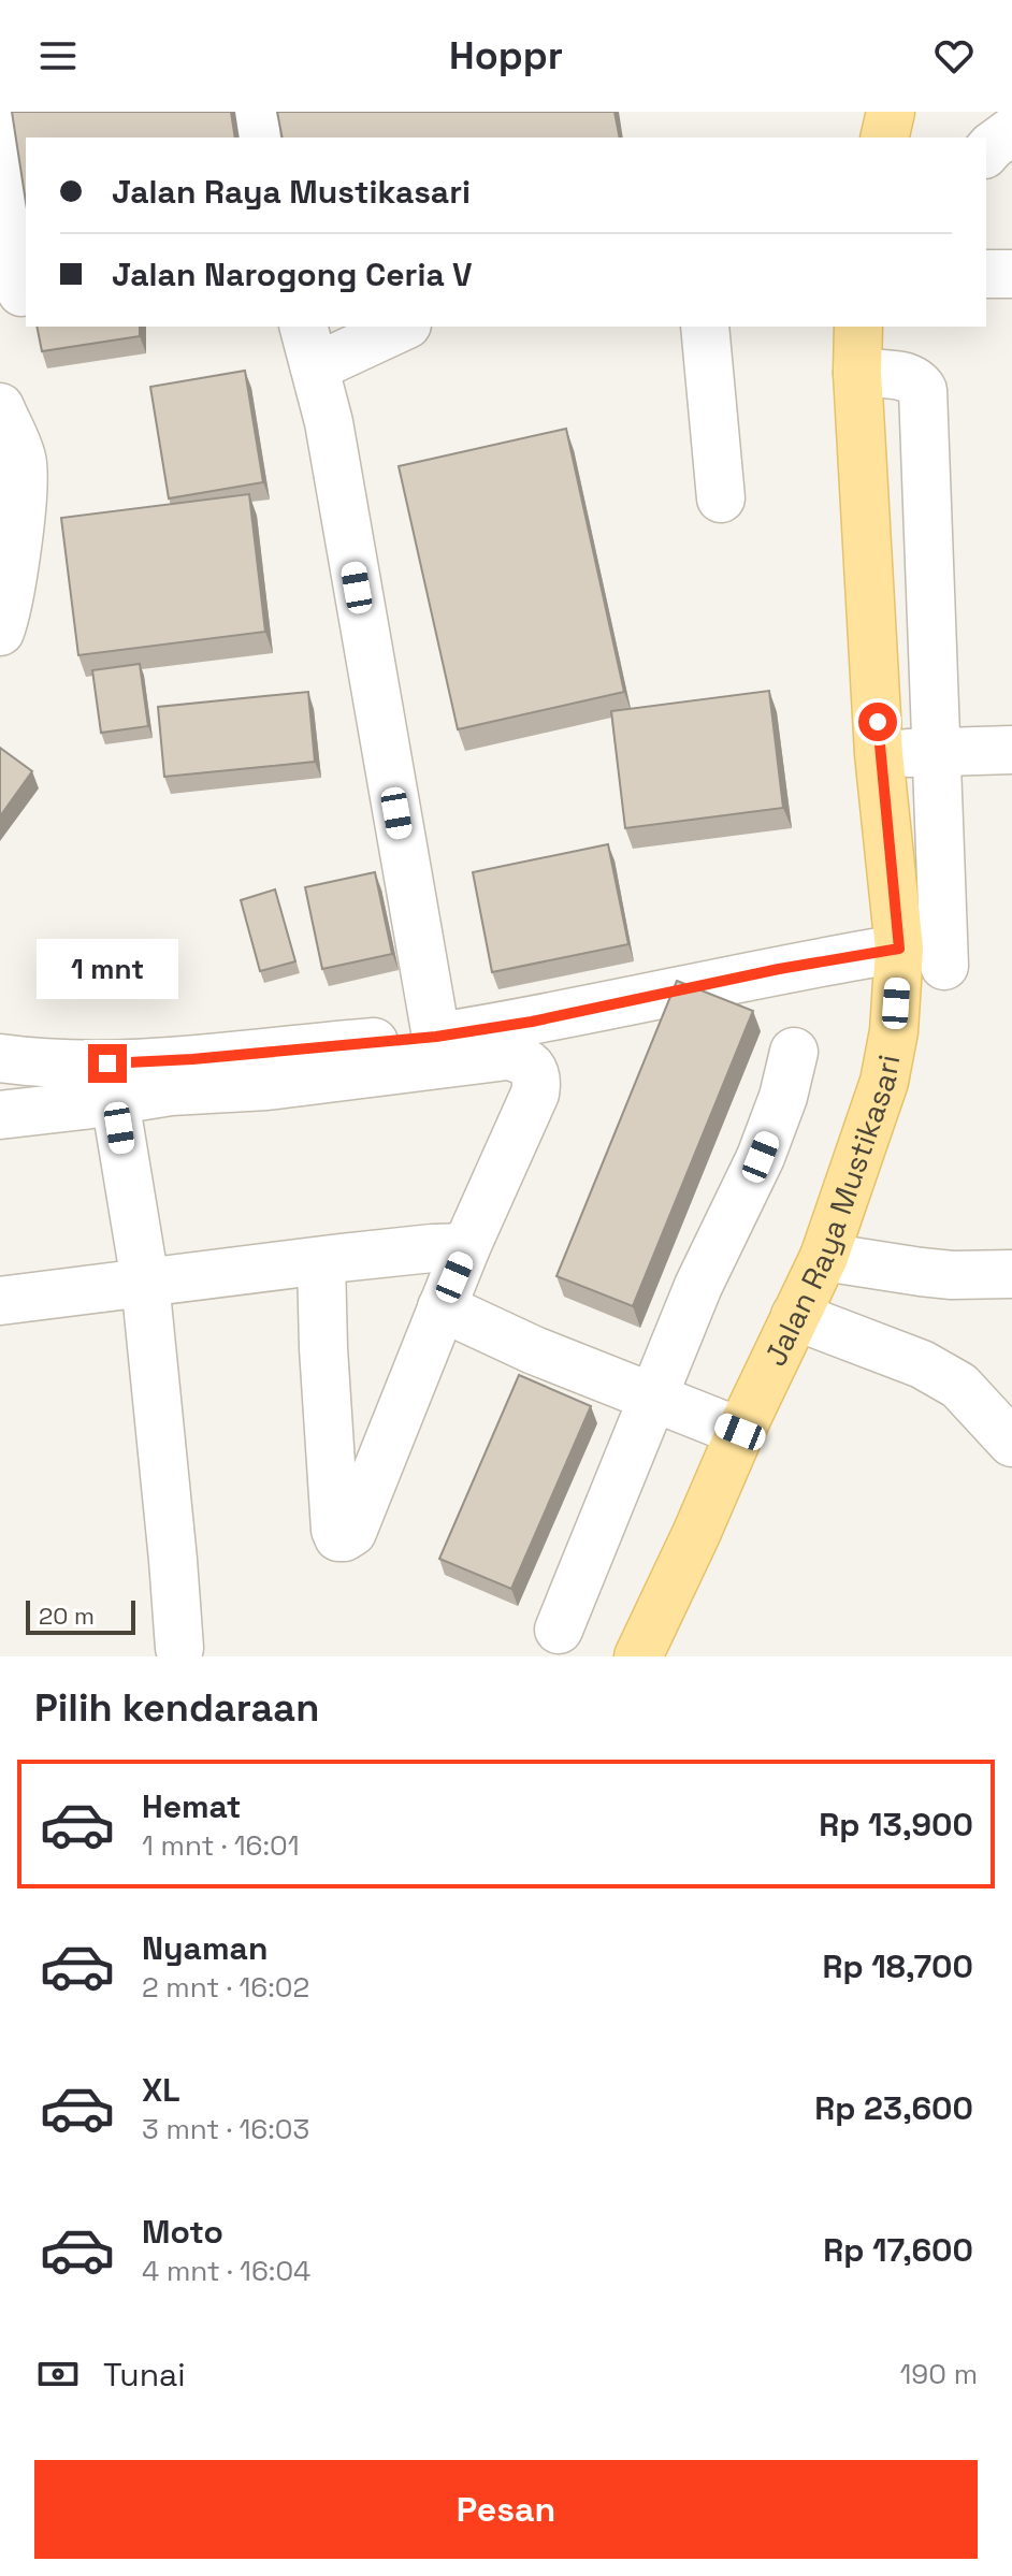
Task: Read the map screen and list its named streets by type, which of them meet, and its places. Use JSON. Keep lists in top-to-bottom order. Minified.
{"streets":{"main road":["Jalan Raya Mustikasari"]},"scale_bar":"20 m","page":{"header":"Hoppr","banner":["Jalan Raya Mustikasari","Jalan Narogong Ceria V"],"bubble":"1 mnt","scale":"20 m","heading":"Pilih kendaraan","list":[{"name":"Hemat","note":"1 mnt · 16:01","value":"Rp 13,900"},{"name":"Nyaman","note":"2 mnt · 16:02","value":"Rp 18,700"},{"name":"XL","note":"3 mnt · 16:03","value":"Rp 23,600"},{"name":"Moto","note":"4 mnt · 16:04","value":"Rp 17,600"}],"pay":["Tunai","190 m"],"buttons":"Pesan"}}
